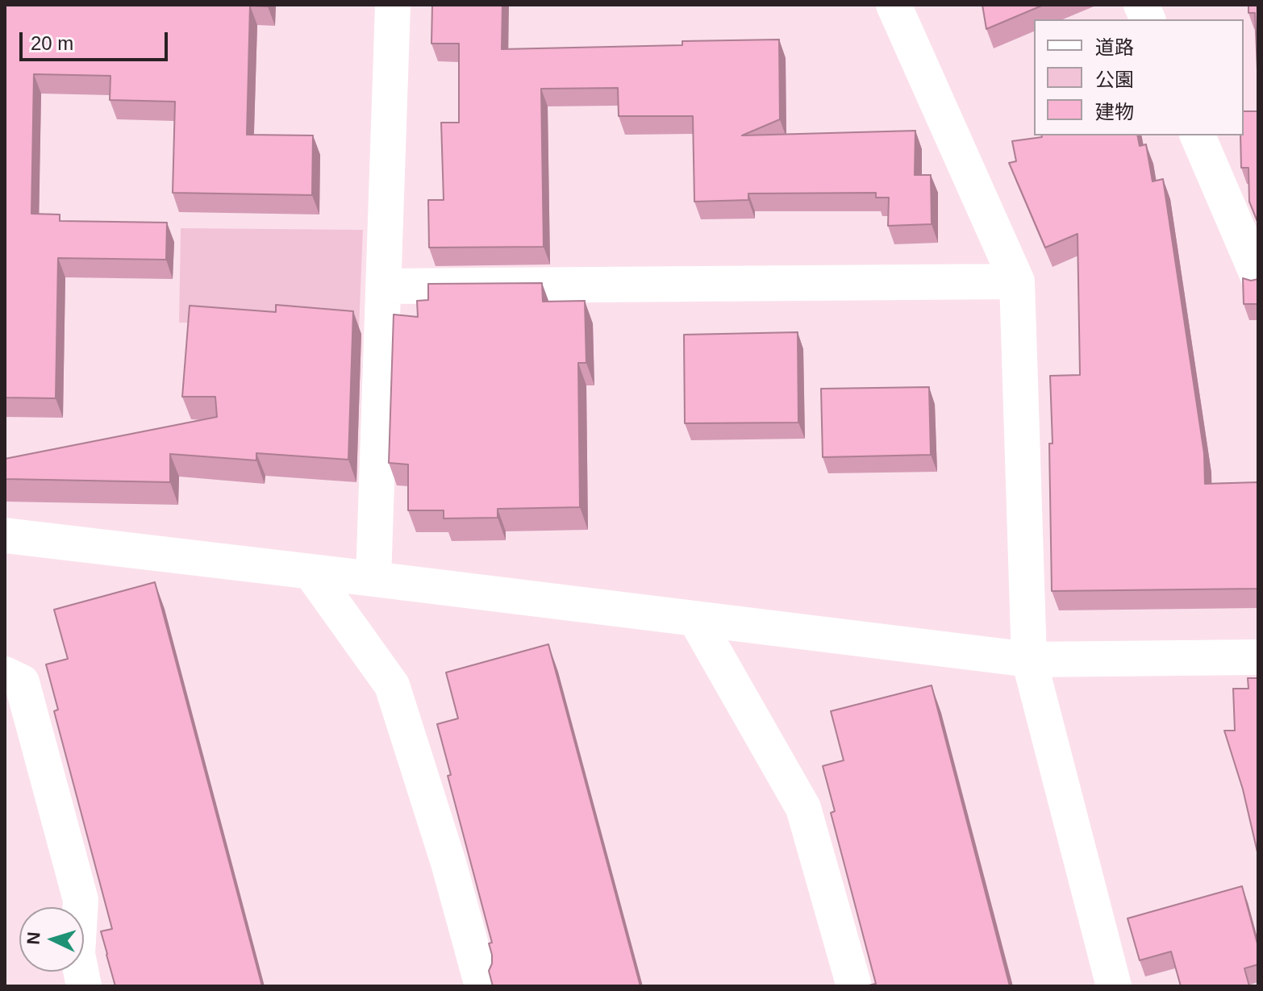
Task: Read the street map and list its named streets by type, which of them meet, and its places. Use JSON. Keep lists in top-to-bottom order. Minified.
{"legend":["道路","公園","建物"],"scale_bar":"20 m","north":"left"}
